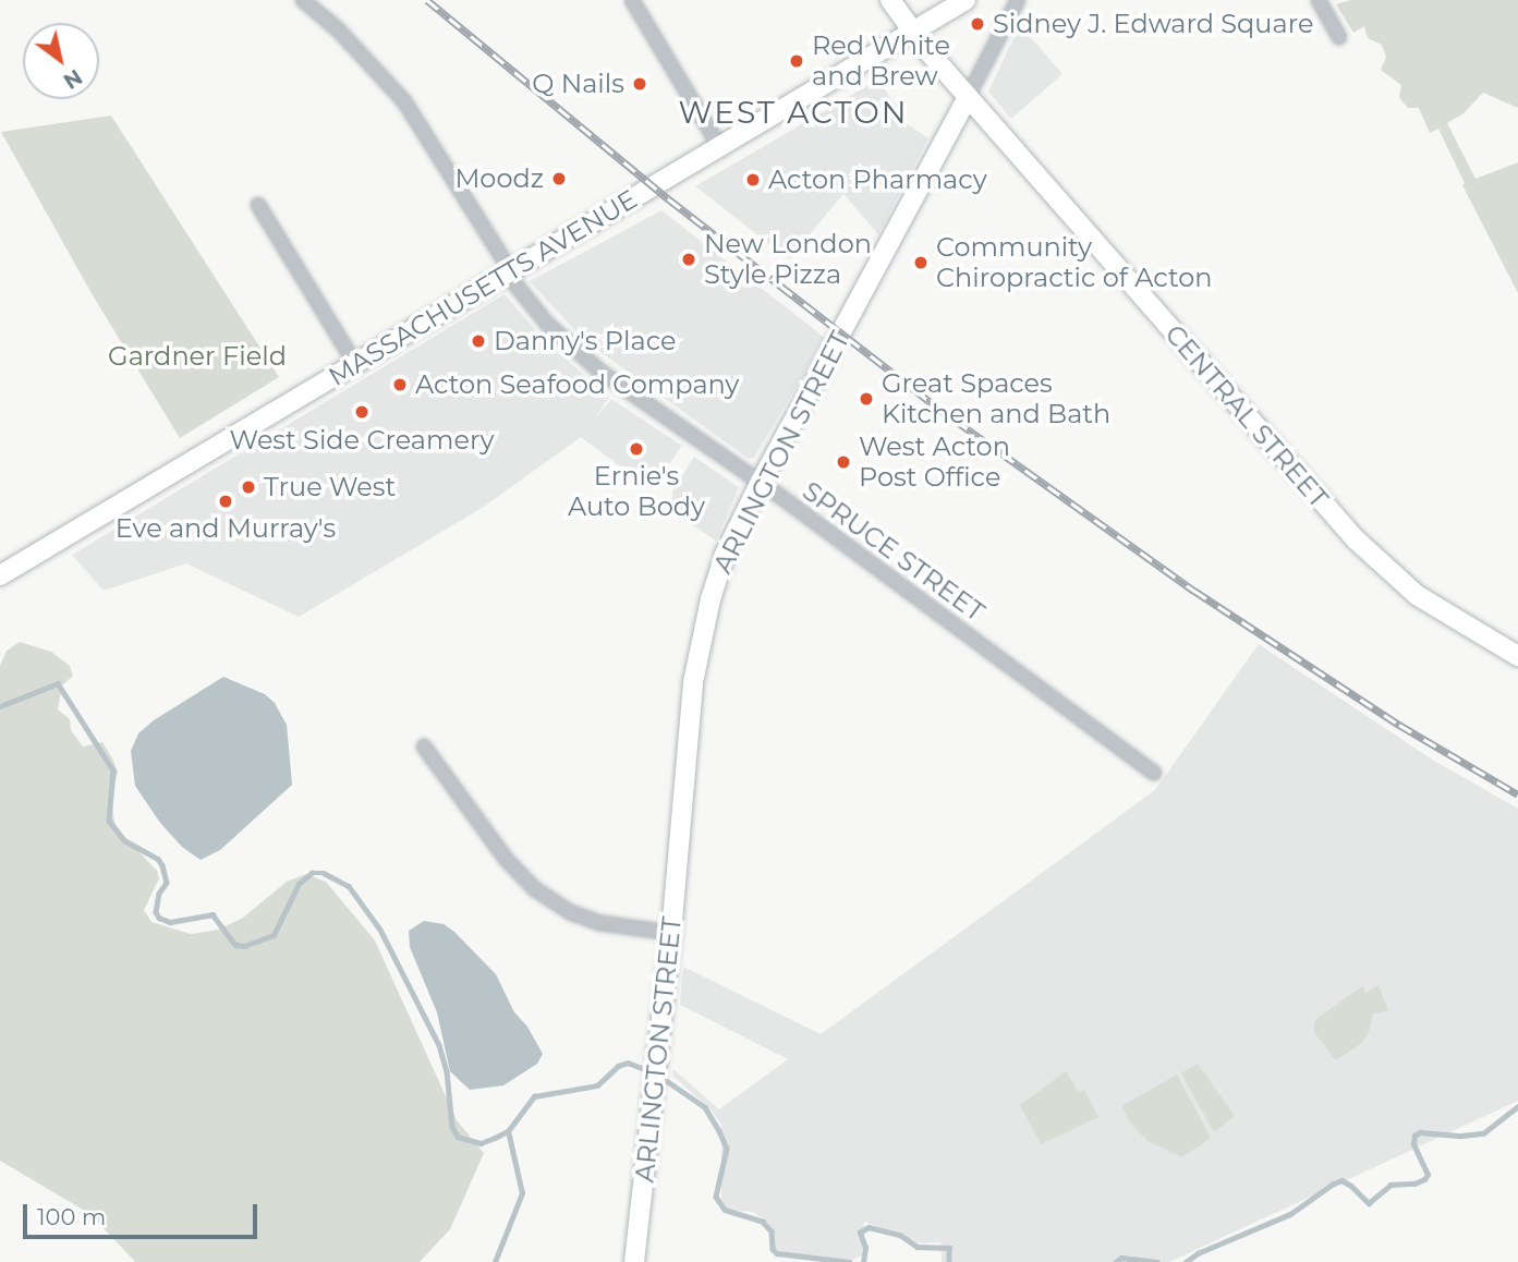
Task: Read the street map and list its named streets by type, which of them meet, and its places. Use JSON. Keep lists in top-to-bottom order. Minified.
{"streets":{"street":["MASSACHUSETTS AVENUE","CENTRAL STREET","ARLINGTON STREET","SPRUCE STREET"]},"crossings":[["MASSACHUSETTS AVENUE","CENTRAL STREET"],["MASSACHUSETTS AVENUE","SPRUCE STREET"],["CENTRAL STREET","ARLINGTON STREET"],["ARLINGTON STREET","SPRUCE STREET"]],"districts":["WEST ACTON"],"parks":["Gardner Field"],"places":["Sidney J. Edward Square","Red White and Brew","Q Nails","Moodz","Acton Pharmacy","New London Style Pizza","Community Chiropractic of Acton","Danny's Place","Acton Seafood Company","Great Spaces Kitchen and Bath","West Side Creamery","Ernie's Auto Body","West Acton Post Office","True West","Eve and Murray's"],"scale_bar":"100 m","north":"bottom right"}
